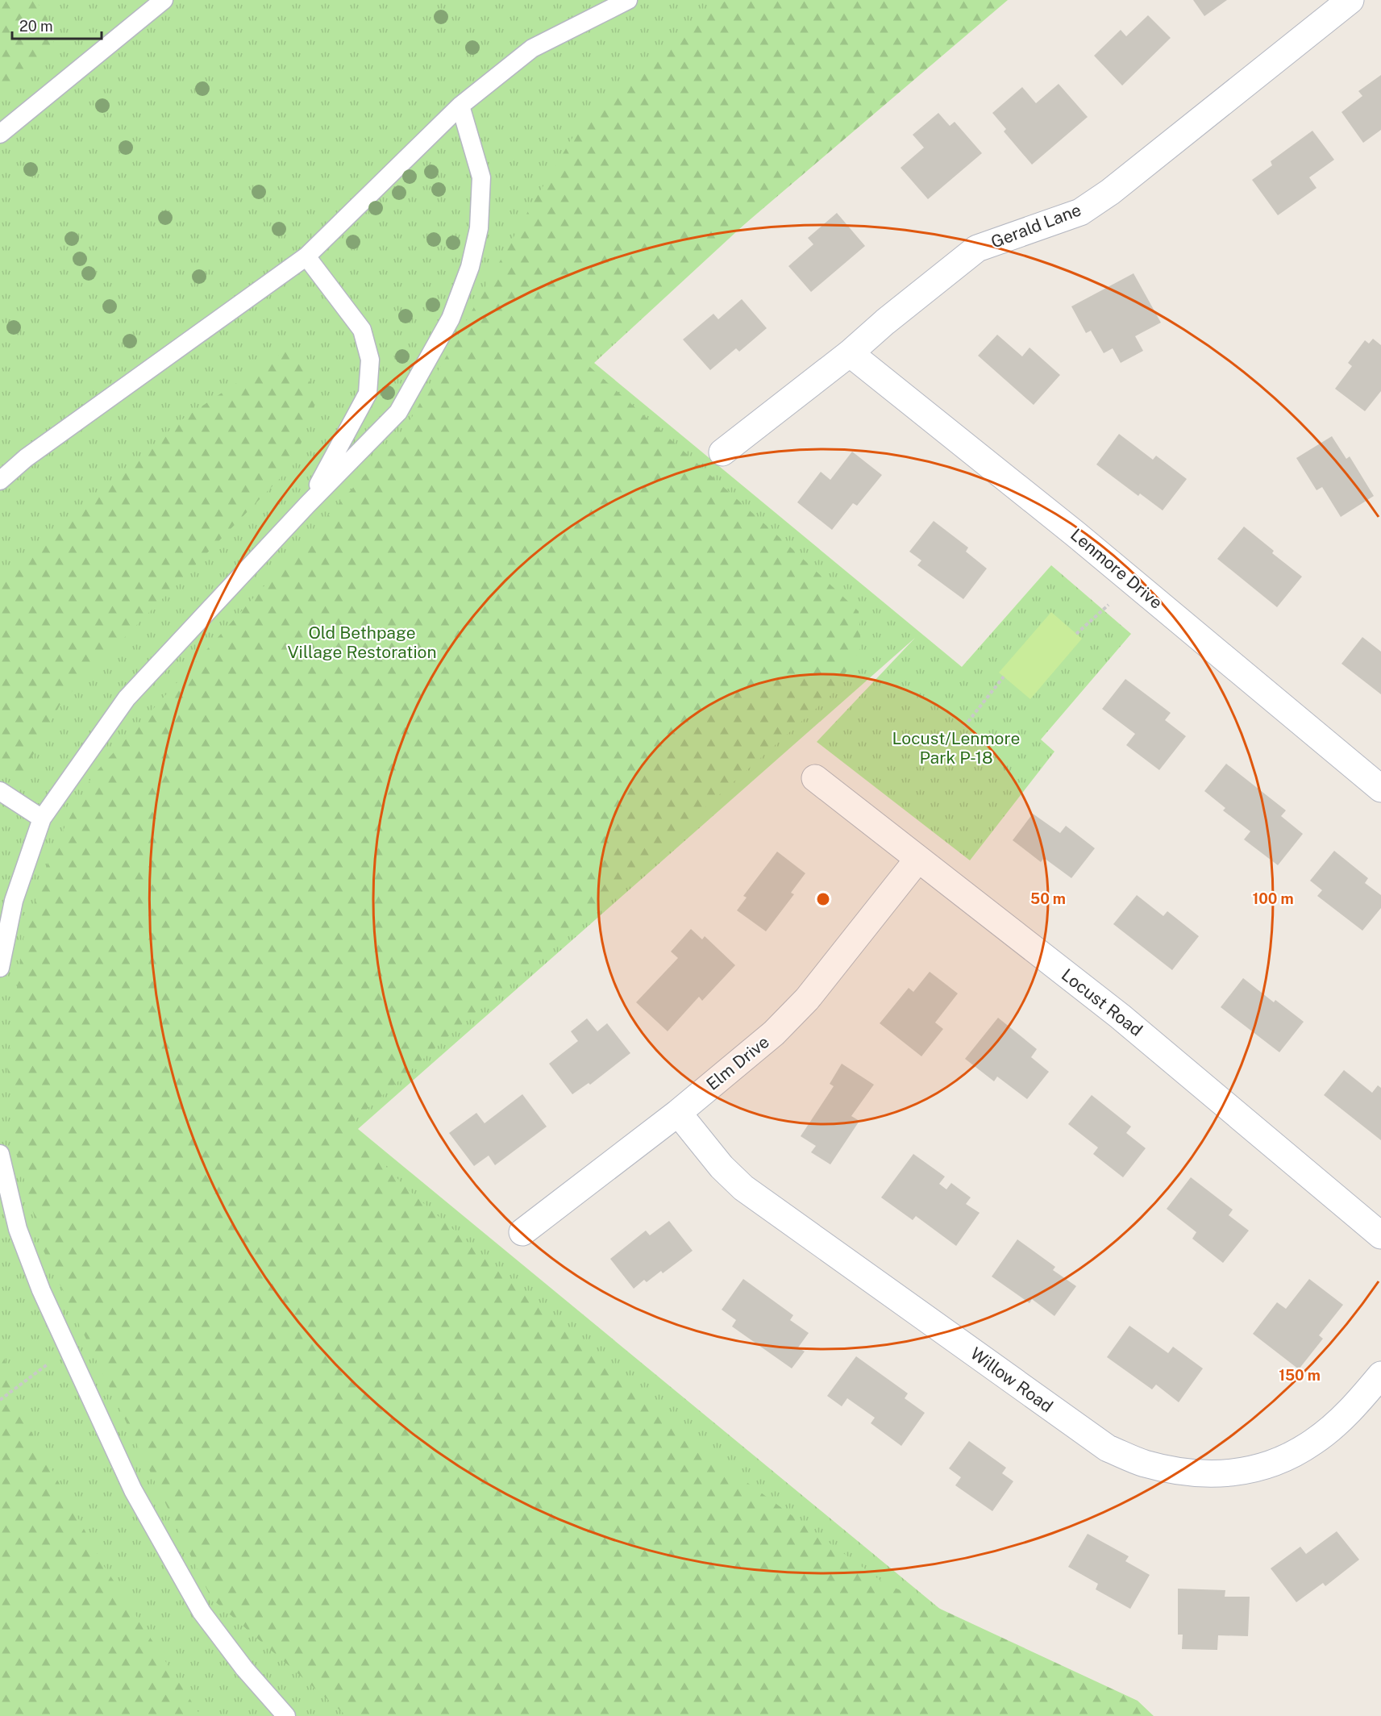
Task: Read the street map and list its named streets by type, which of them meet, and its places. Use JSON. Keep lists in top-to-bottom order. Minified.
{"streets":{"street":["Gerald Lane","Lenmore Drive","Locust Road","Elm Drive","Willow Road"]},"crossings":[["Gerald Lane","Lenmore Drive"],["Locust Road","Elm Drive"],["Elm Drive","Willow Road"]],"parks":["Old Bethpage Village Restoration","Locust/Lenmore Park P-18"],"scale_bar":"20 m","rings":["50 m","100 m","150 m"]}
